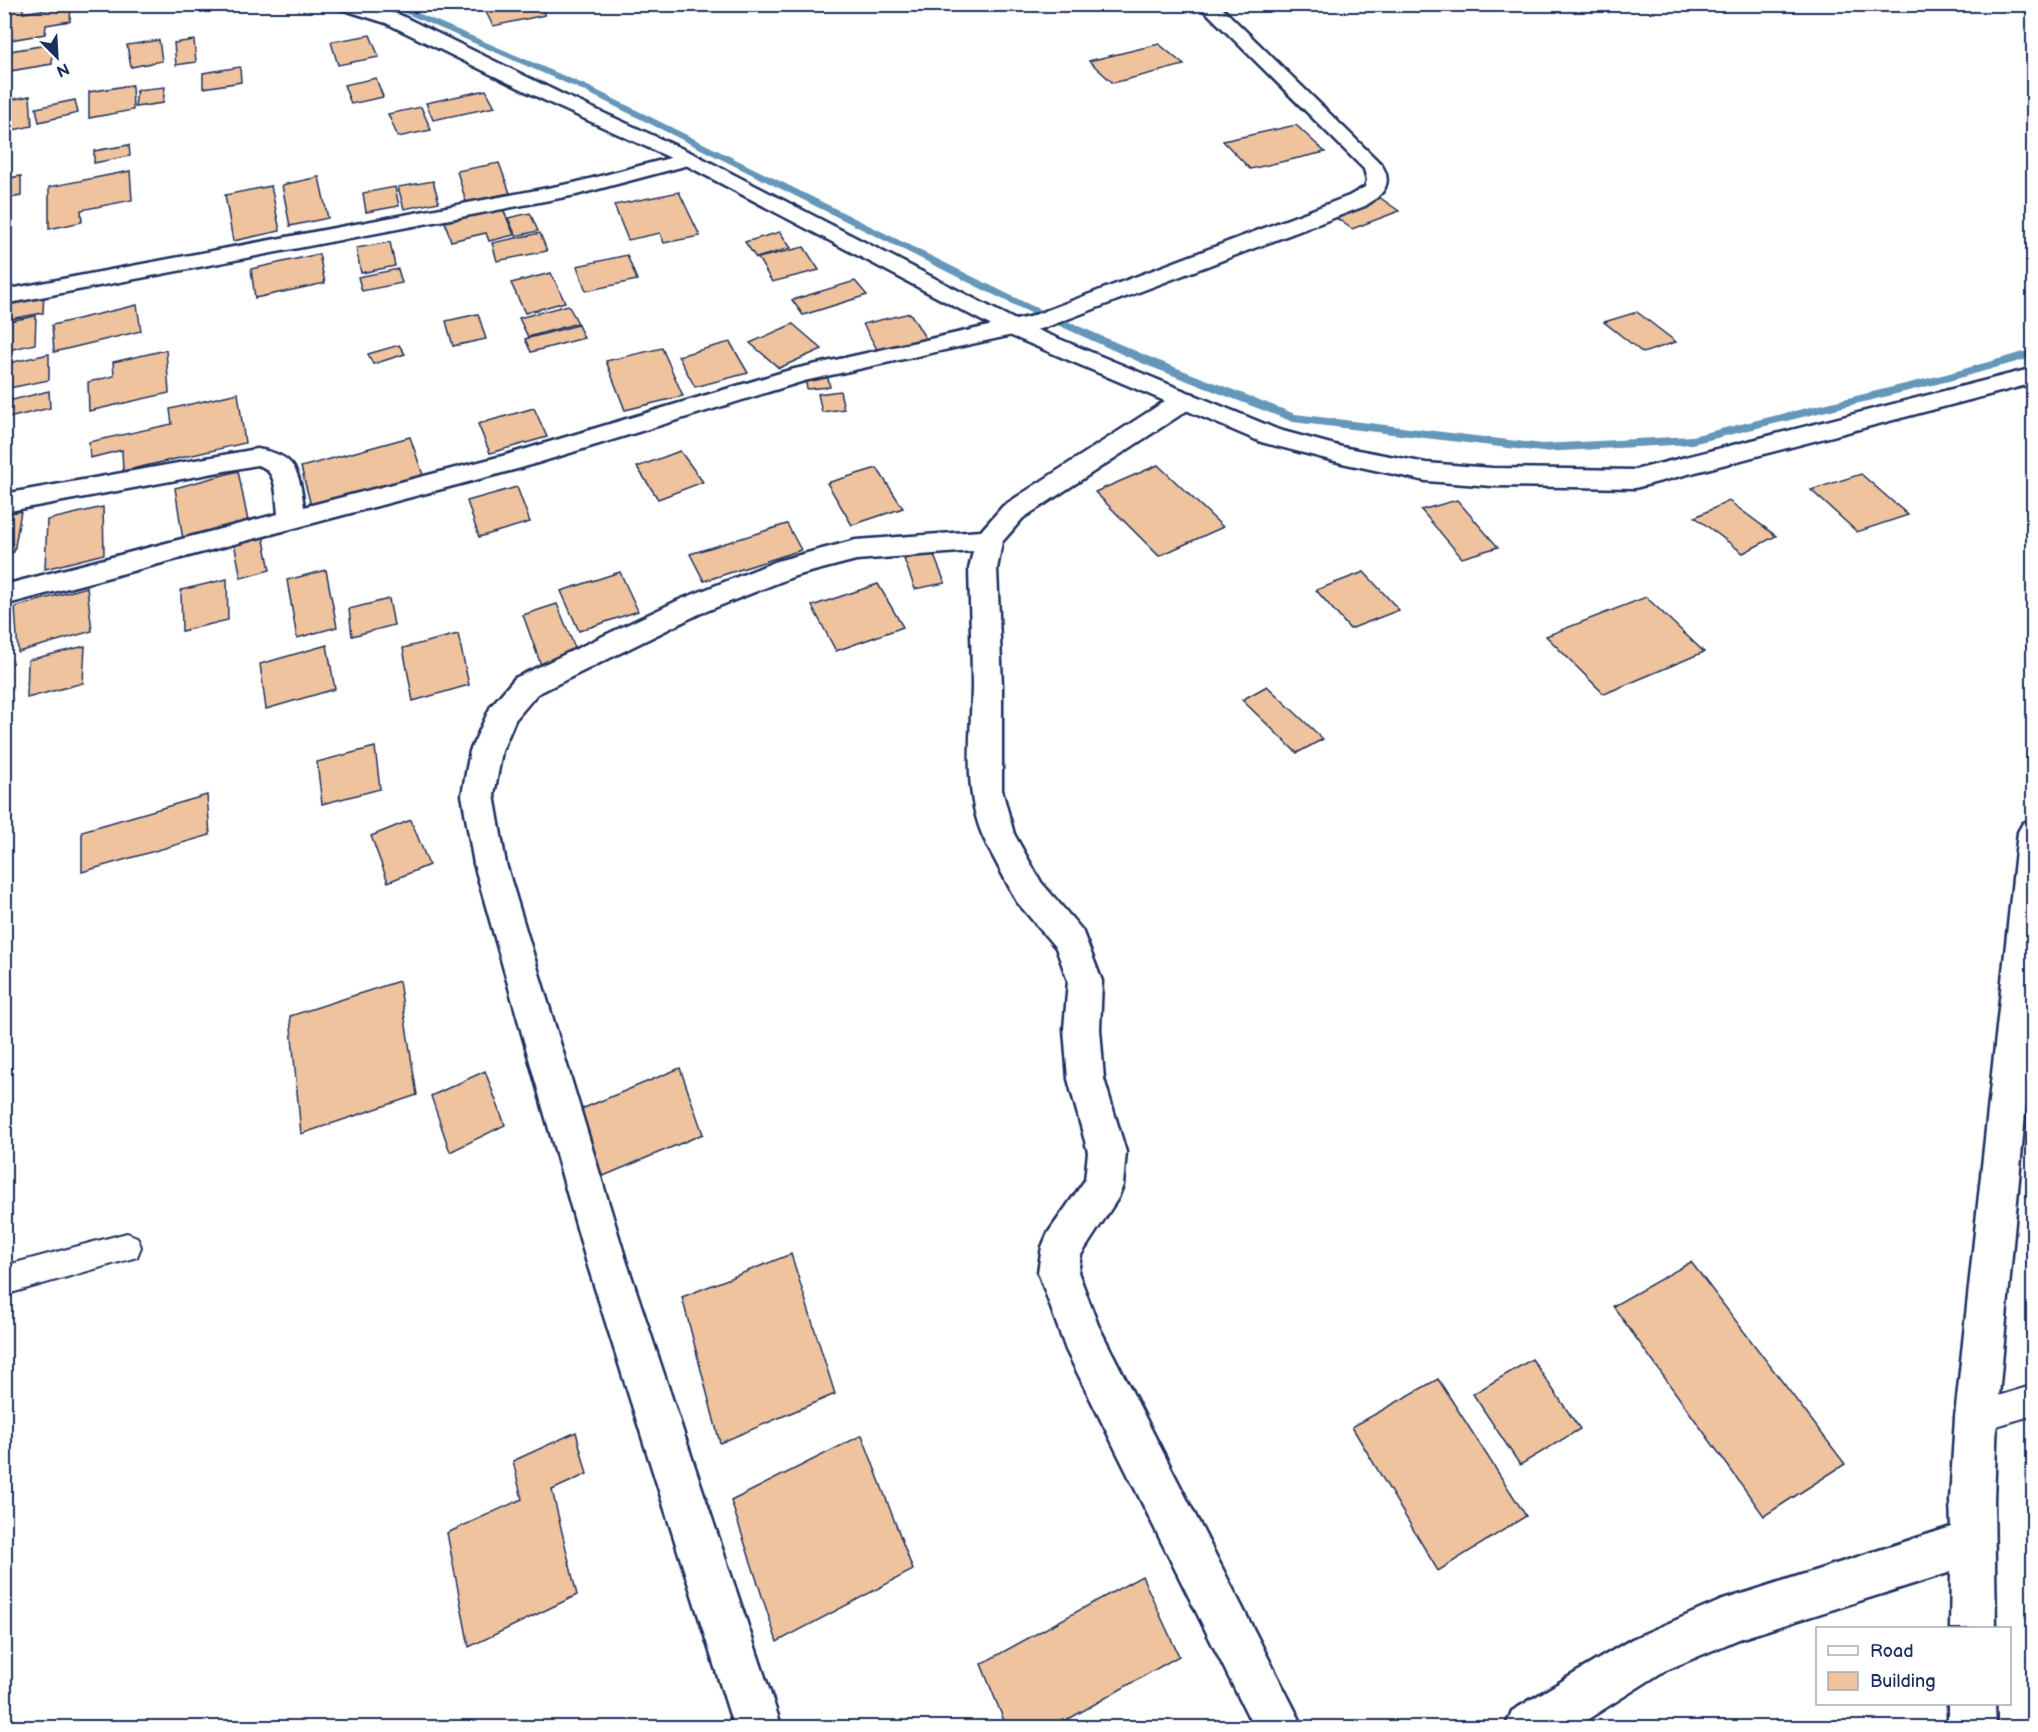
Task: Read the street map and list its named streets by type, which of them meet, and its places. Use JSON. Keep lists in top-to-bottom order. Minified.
{"legend":["Road","Building"],"north":"bottom right"}
